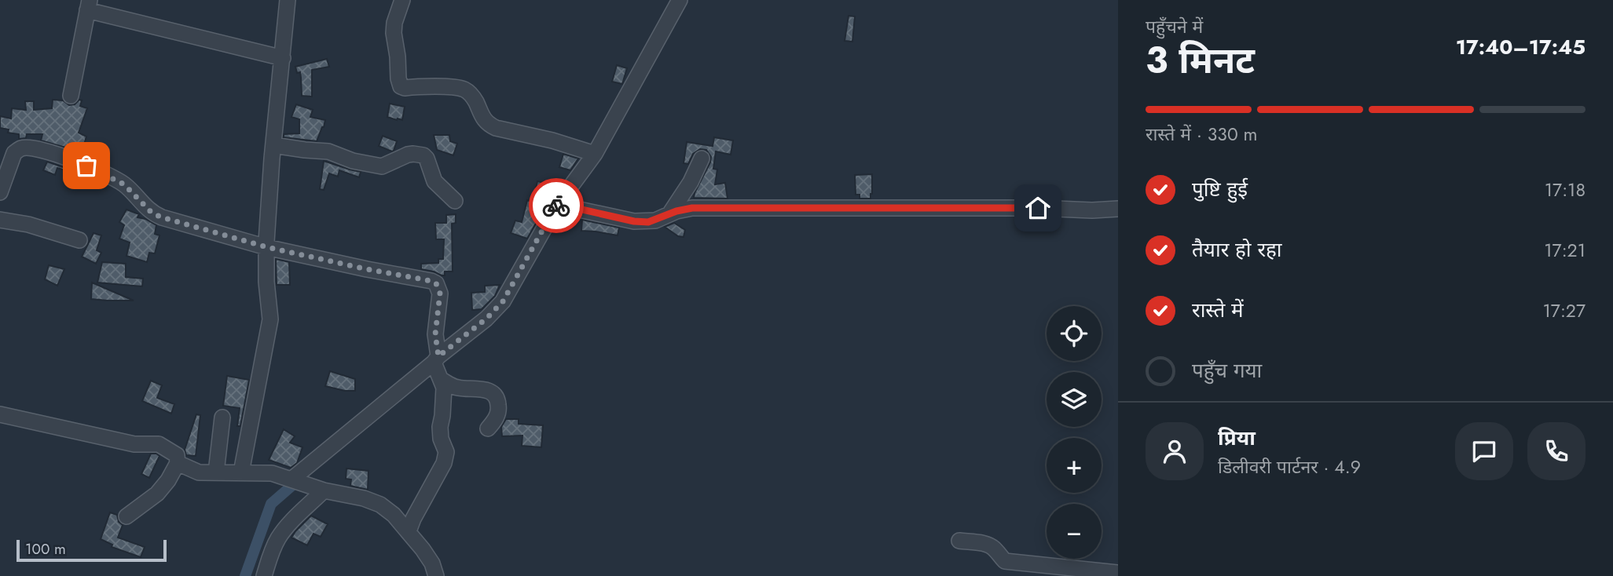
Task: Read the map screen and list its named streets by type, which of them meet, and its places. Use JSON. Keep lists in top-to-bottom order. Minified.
{"scale_bar":"100 m","page":{"heading":["3 मिनट","पहुँचने में","17:40–17:45"],"panel":["प्रिया","डिलीवरी पार्टनर · 4.9"],"bar":"रास्ते में · 330 m","list":[["पुष्टि हुई","17:18"],["तैयार हो रहा","17:21"],["रास्ते में","17:27"],"पहुँच गया"],"map_buttons":["+","−"],"scale":"100 m"}}
